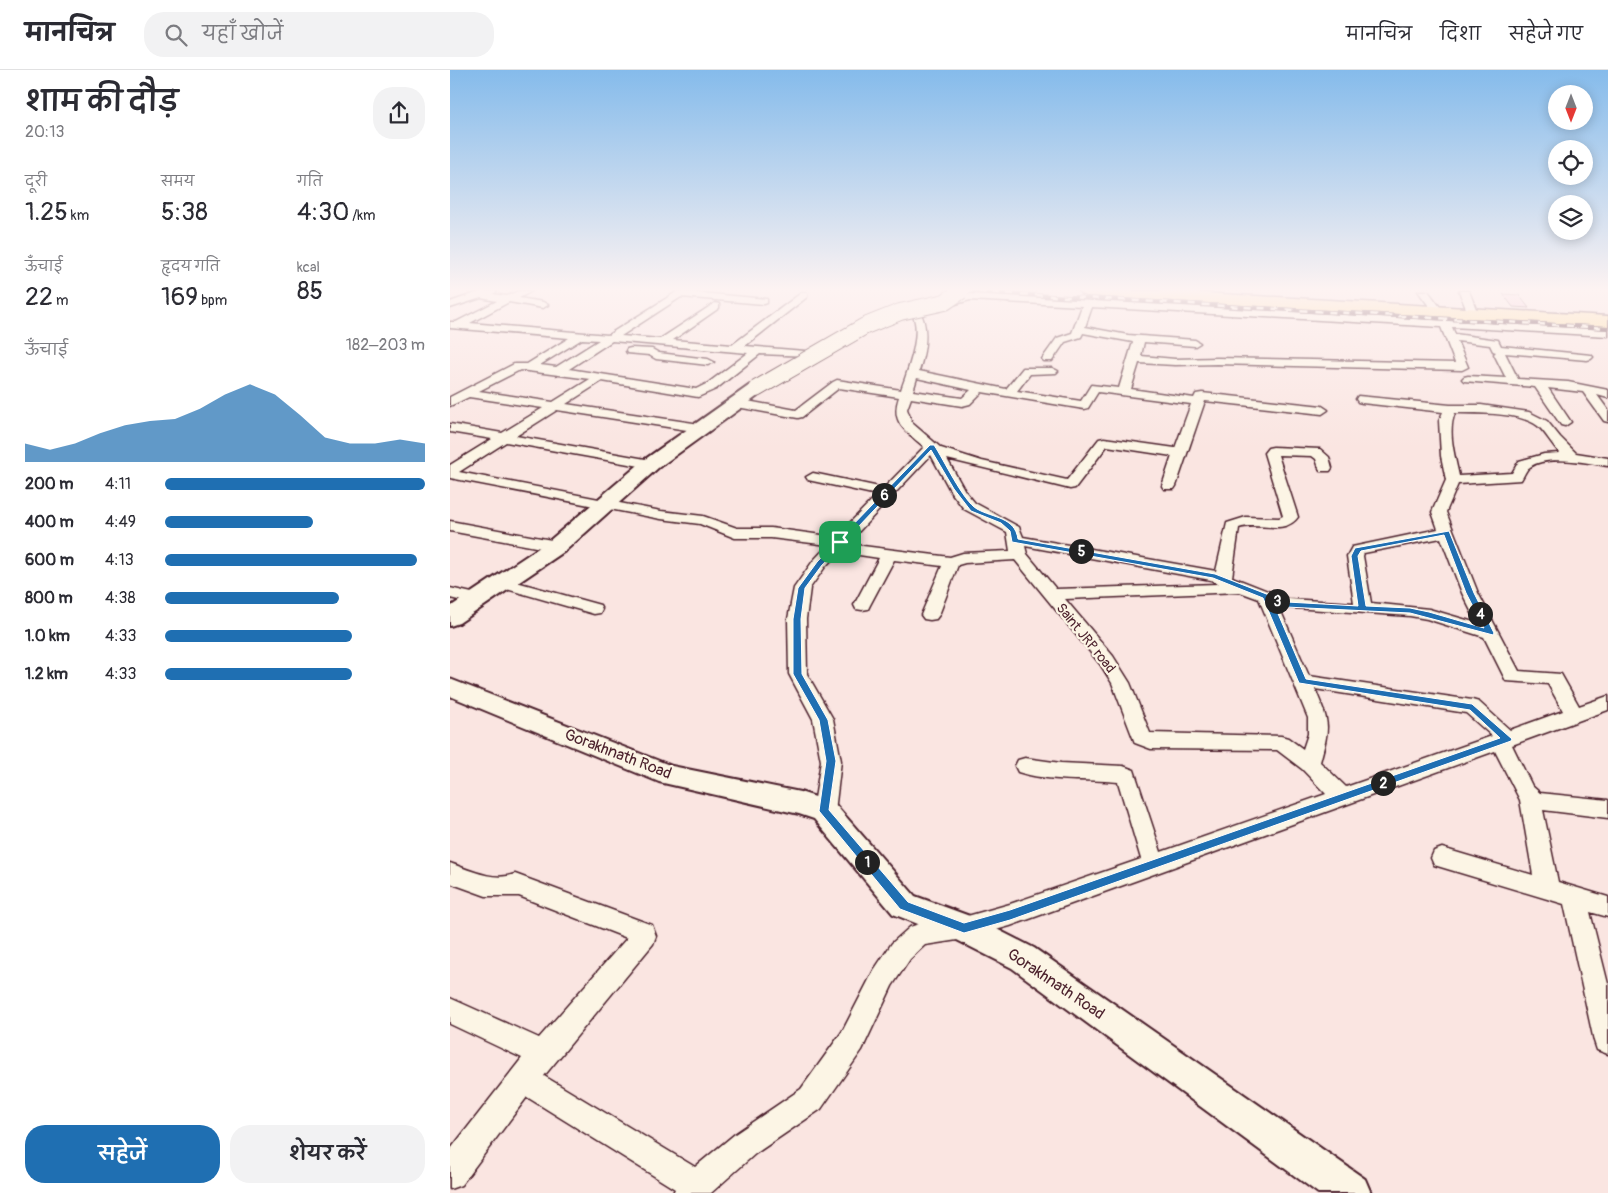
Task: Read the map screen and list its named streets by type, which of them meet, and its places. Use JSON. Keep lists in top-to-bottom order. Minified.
{"streets":{"street":["Saint JRP road","Gorakhnath Road"]},"north":"bottom","page":{"header":"मानचित्र","search":"यहाँ खोजें","nav":["मानचित्र","दिशा","सहेजे गए"],"heading":["शाम की दौड़","20:13"],"stats":[["दूरी","1.25 km"],["समय","5:38"],["गति","4:30 /km"],["ऊँचाई","22 m"],["हृदय गति","169 bpm"],["kcal","85"]],"chart":["ऊँचाई","182–203 m"],"list":[{"name":"200 m","note":"4:11"},{"name":"400 m","note":"4:49"},{"name":"600 m","note":"4:13"},{"name":"800 m","note":"4:38"},{"name":"1.0 km","note":"4:33"},{"name":"1.2 km","note":"4:33"}],"pins":["6","5","3","4","2","1"],"buttons":["सहेजें","शेयर करें"]}}
